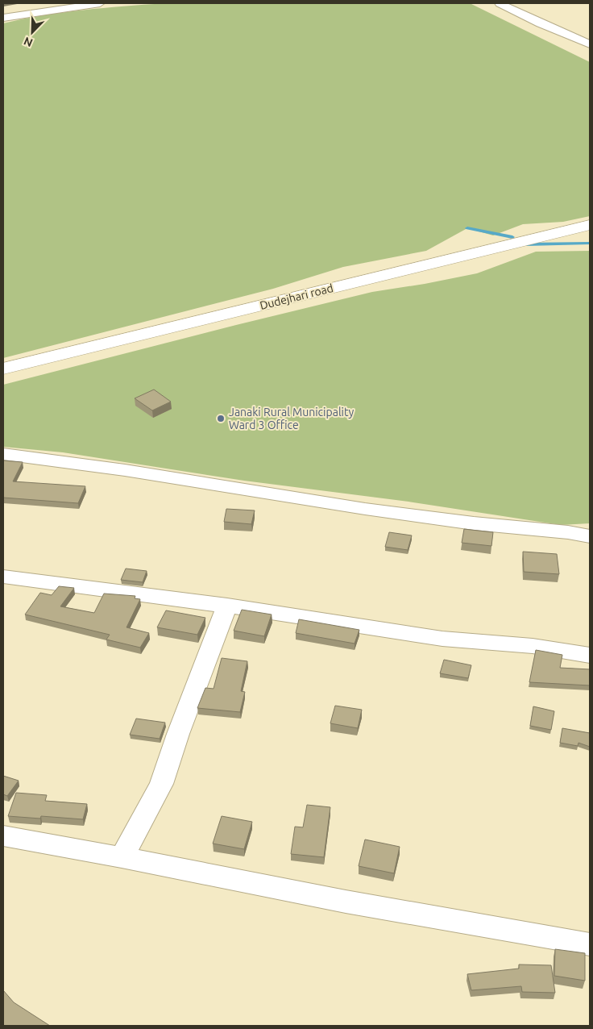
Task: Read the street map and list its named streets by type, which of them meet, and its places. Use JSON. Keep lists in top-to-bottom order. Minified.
{"streets":{"street":["Dudejhari road"]},"places":["Janaki Rural Municipality Ward 3 Office"],"north":"bottom left"}
